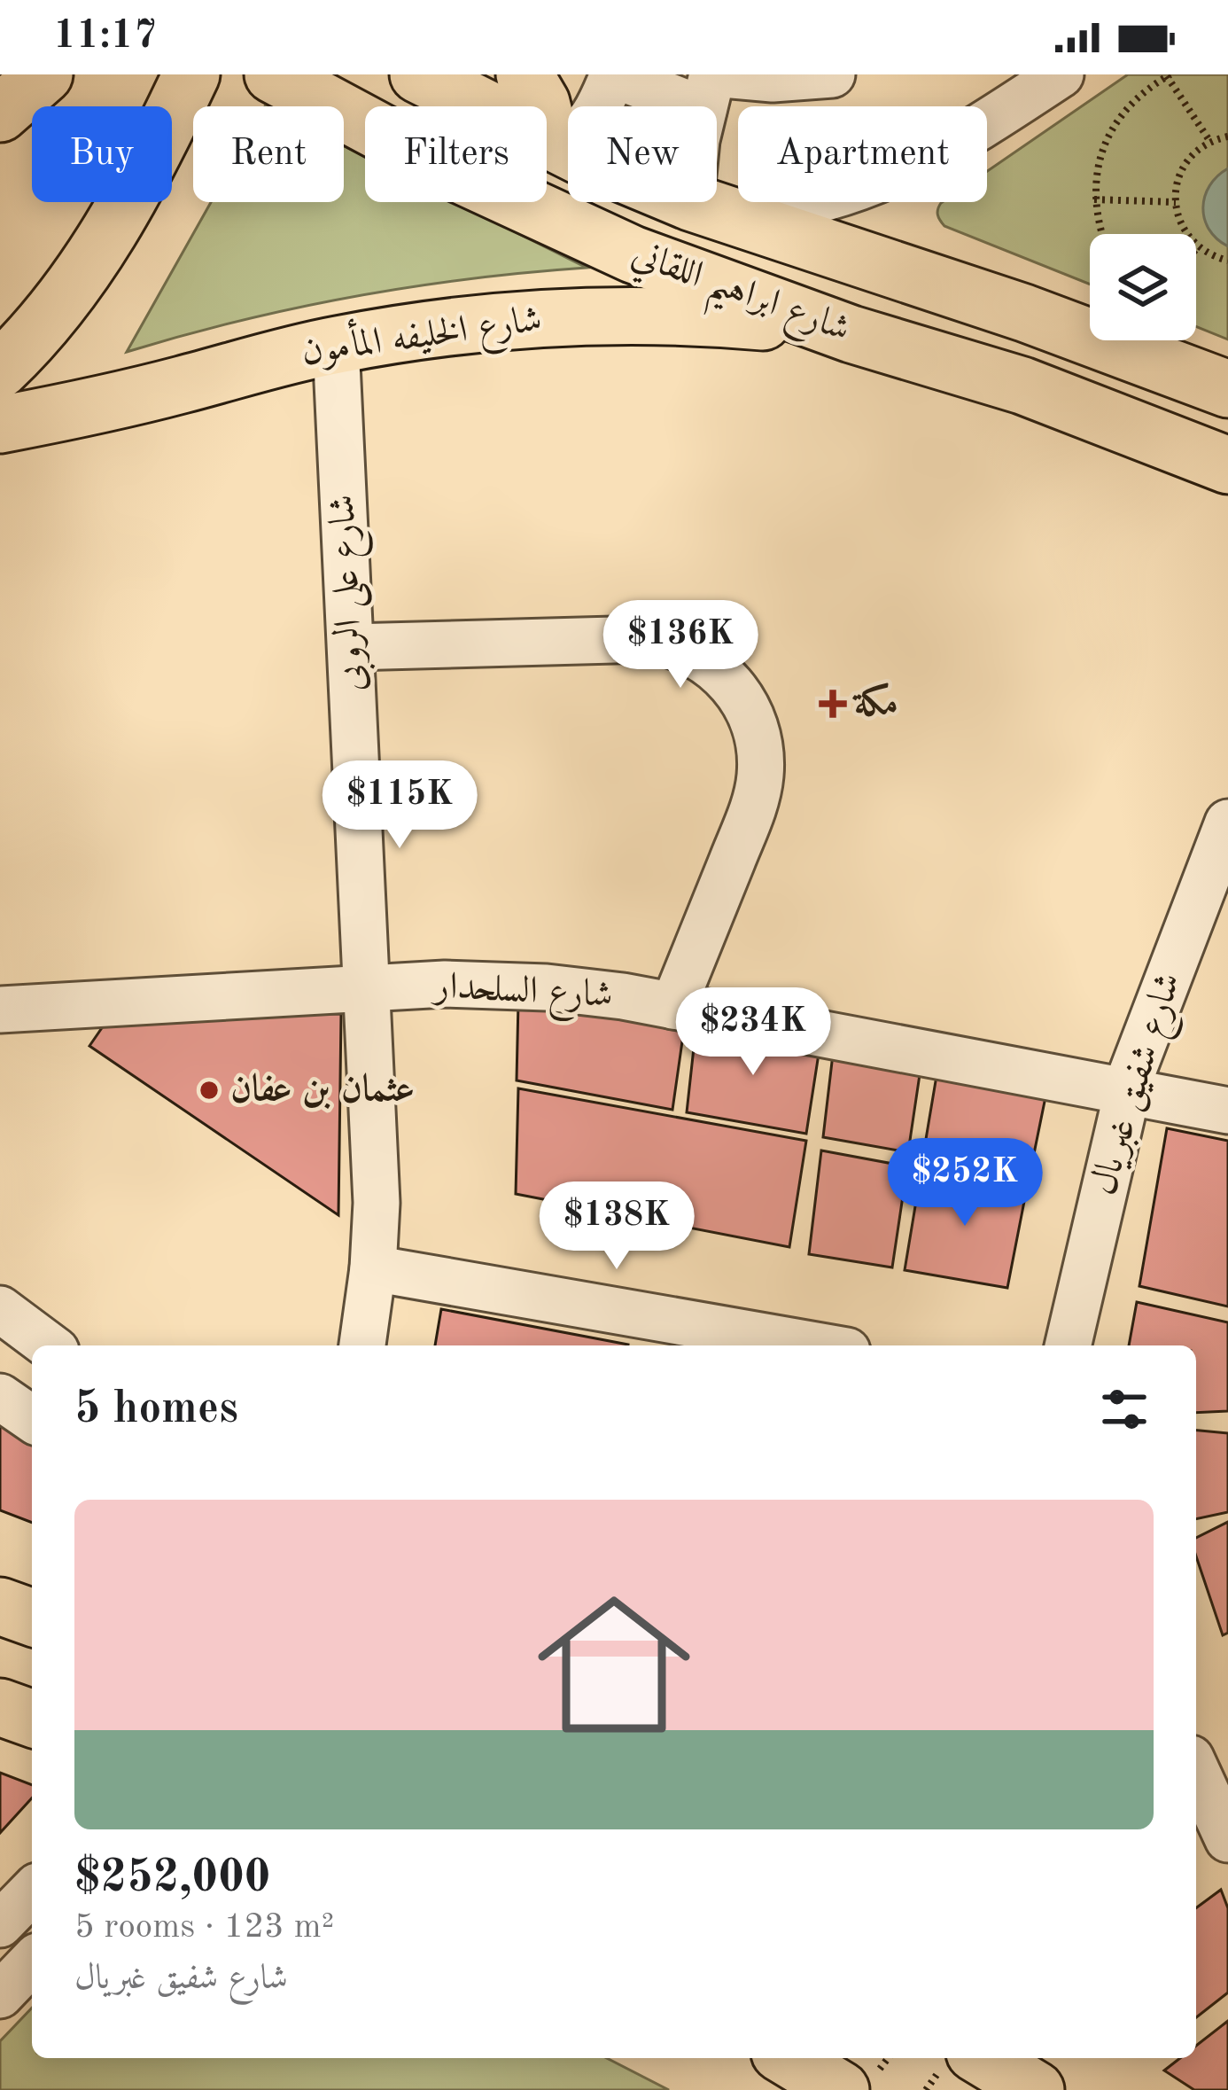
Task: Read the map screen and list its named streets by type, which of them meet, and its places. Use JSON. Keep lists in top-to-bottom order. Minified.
{"streets":{"main road":["شارع ابراهيم اللقاني","شارع الخليفه المأمون"],"street":["شارع على الروبى","شارع السلحدار","شارع شفيق غبريال"]},"crossings":[["شارع ابراهيم اللقاني","شارع الخليفه المأمون"],["شارع الخليفه المأمون","شارع على الروبى"],["شارع على الروبى","شارع السلحدار"],["شارع السلحدار","شارع شفيق غبريال"]],"places":{"health":["مكة"],"other":["عثمان بن عفان"]},"page":{"status":"11:17","chip":["Buy","Rent","Filters","New","Apartment"],"price":["$136K","$115K","$234K","$252K","$138K"],"heading":"5 homes","list":[{"name":"$252,000","note":"5 rooms · 123 m² · شارع شفيق غبريال"}]}}
